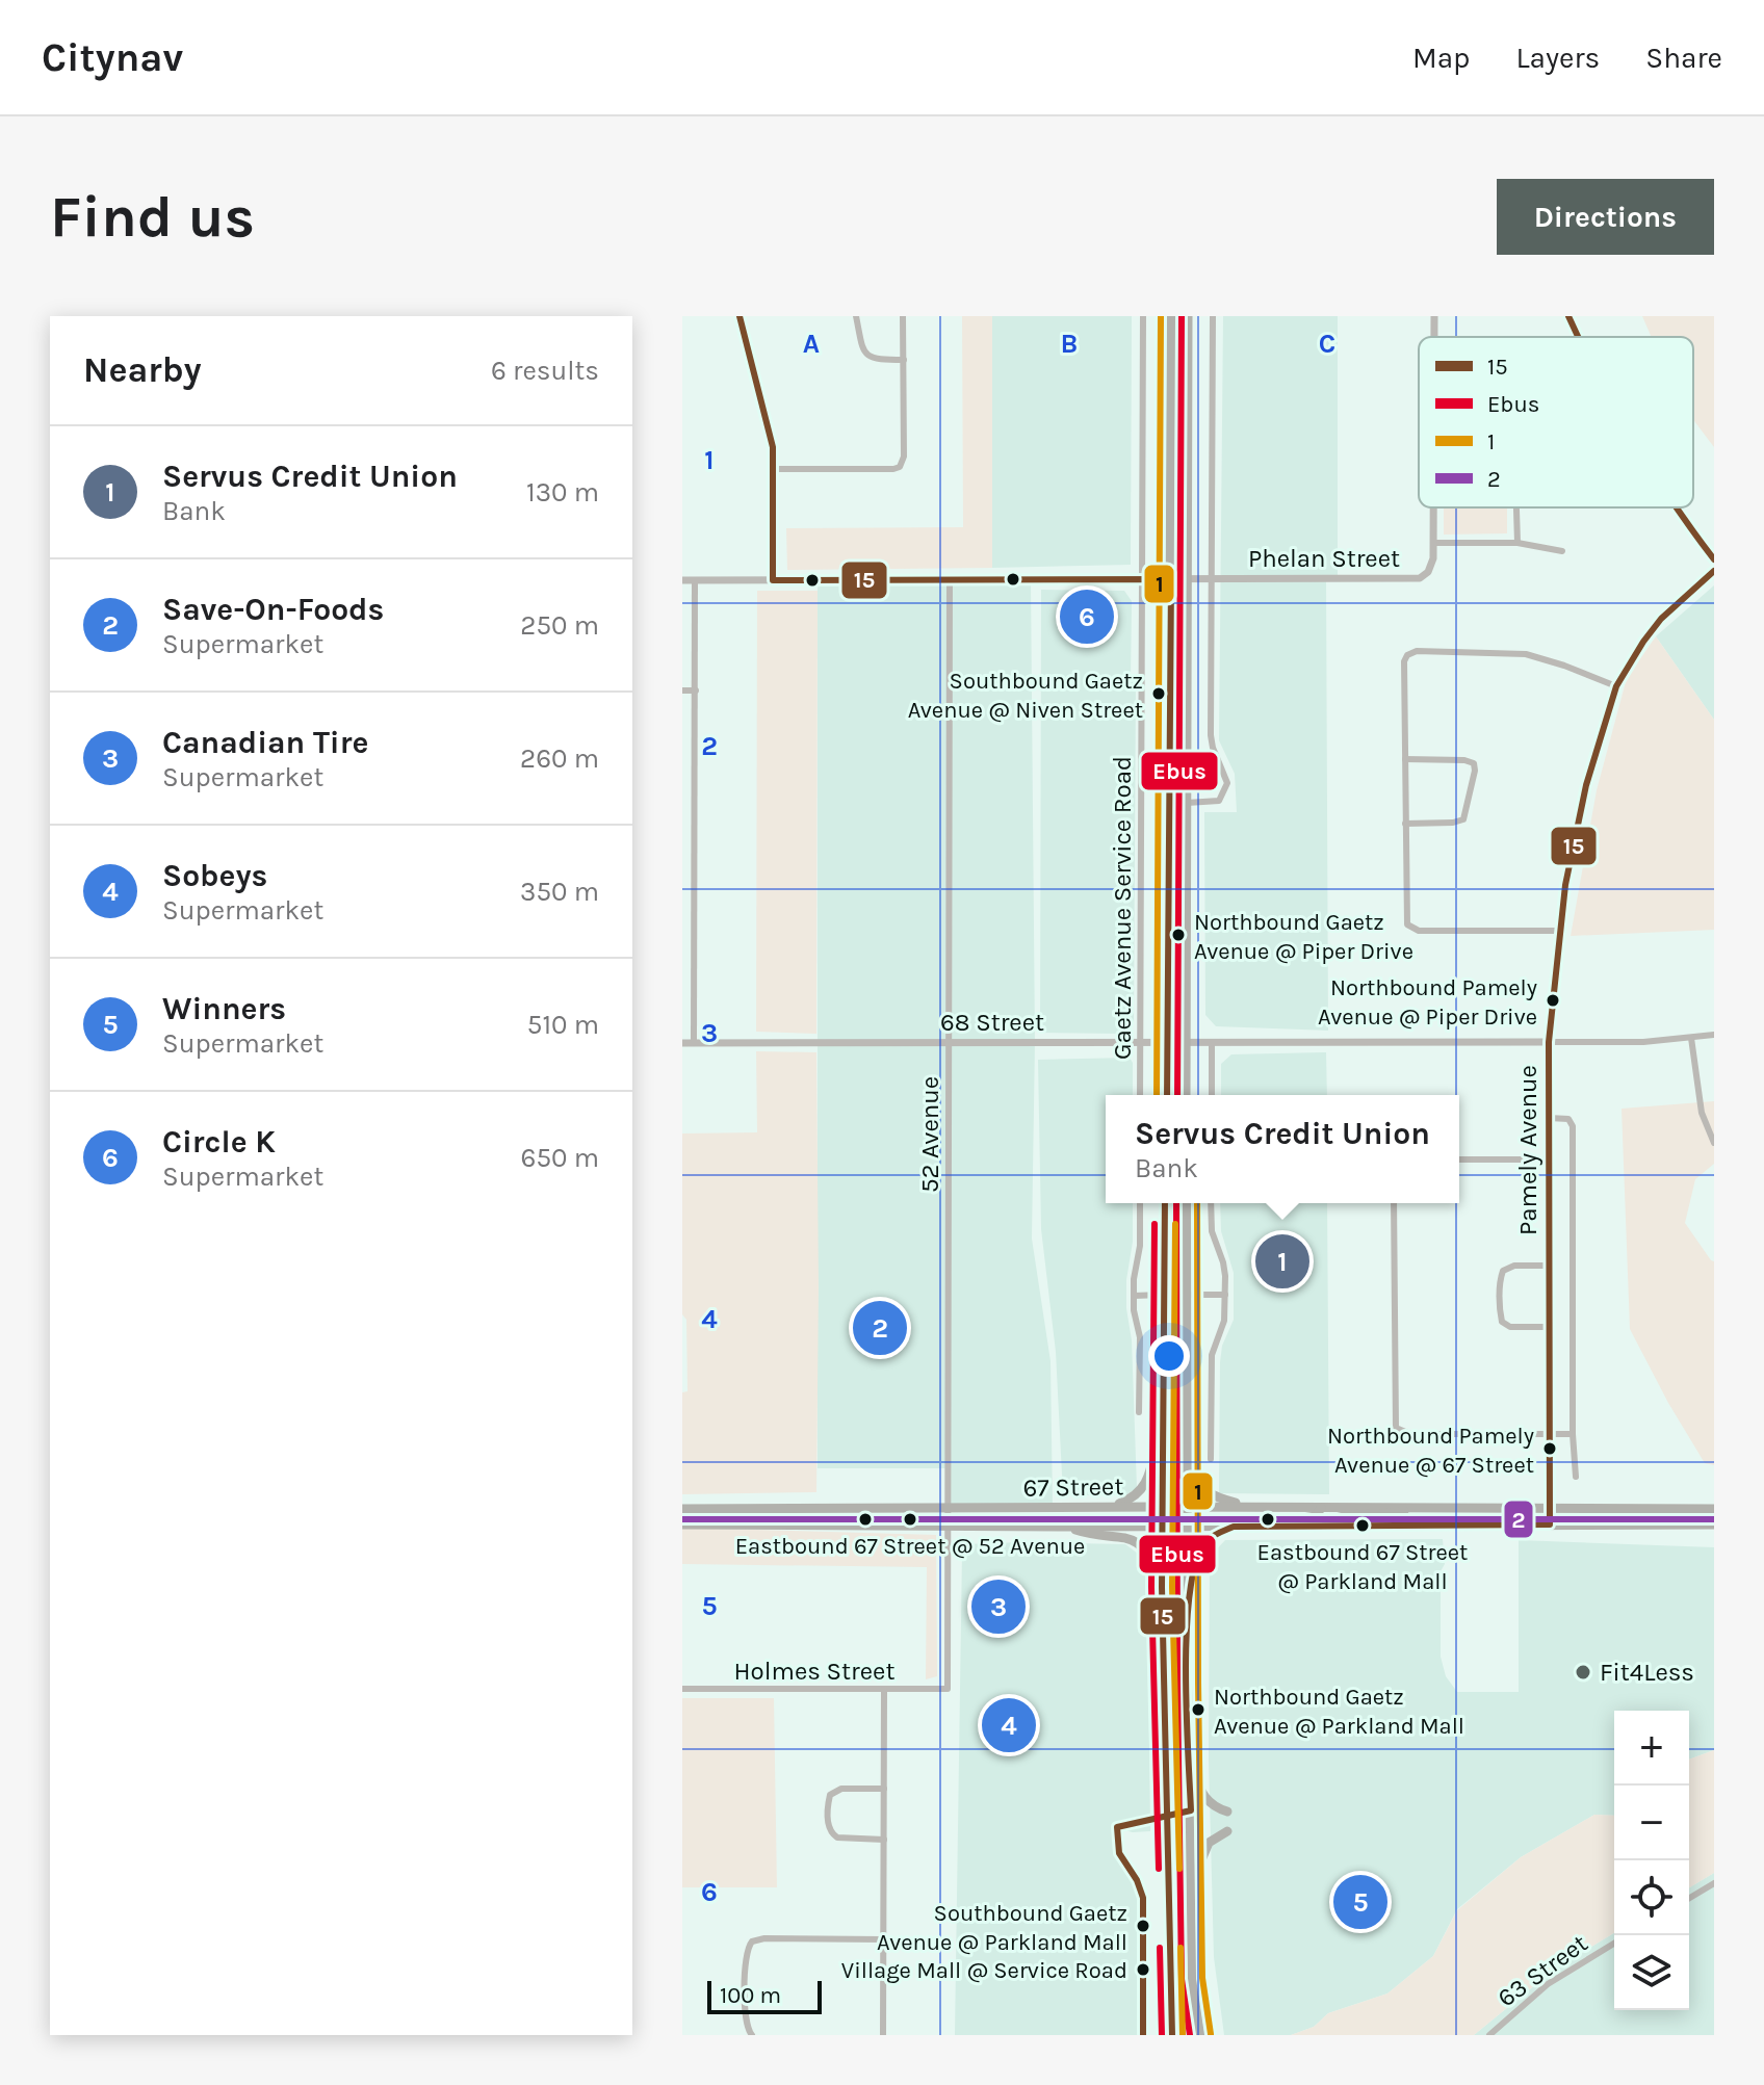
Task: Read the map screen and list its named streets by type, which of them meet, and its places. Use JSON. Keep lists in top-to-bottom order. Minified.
{"streets":{"main road":["67 Street"],"street":["Phelan Street","Gaetz Avenue Service Road","68 Street","52 Avenue","Pamely Avenue","Holmes Street","63 Street"]},"crossings":[["Phelan Street","Gaetz Avenue Service Road"],["Phelan Street","52 Avenue"],["Gaetz Avenue Service Road","68 Street"],["68 Street","52 Avenue"],["68 Street","Pamely Avenue"],["52 Avenue","67 Street"],["52 Avenue","Holmes Street"],["Pamely Avenue","67 Street"]],"places":["Southbound Gaetz Avenue @ Niven Street","Northbound Gaetz Avenue @ Piper Drive","Northbound Pamely Avenue @ Piper Drive","Northbound Pamely Avenue @ 67 Street","Eastbound 67 Street @ 52 Avenue","Eastbound 67 Street @ Parkland Mall","Fit4Less","Northbound Gaetz Avenue @ Parkland Mall","Southbound Gaetz Avenue @ Parkland Mall","Village Mall @ Service Road"],"lines":["transit line 15","transit line Ebus","transit line 1","transit line 2"],"legend":["15","Ebus","1","2"],"scale_bar":"100 m","page":{"header":"Citynav","nav":["Map","Layers","Share"],"buttons":"Directions","title":"Find us","heading":["Nearby","6 results"],"list":[{"mark":"1","name":"Servus Credit Union","note":"Bank","value":"130 m"},{"mark":"2","name":"Save-On-Foods","note":"Supermarket","value":"250 m"},{"mark":"3","name":"Canadian Tire","note":"Supermarket","value":"260 m"},{"mark":"4","name":"Sobeys","note":"Supermarket","value":"350 m"},{"mark":"5","name":"Winners","note":"Supermarket","value":"510 m"},{"mark":"6","name":"Circle K","note":"Supermarket","value":"650 m"}],"pins":["6","1","2","3","4","5"],"popup":["Servus Credit Union","Bank"],"map_buttons":["+","−"],"scale":"100 m"},"grid":{"columns":["A","B","C"],"rows":["1","2","3","4","5","6"]}}
